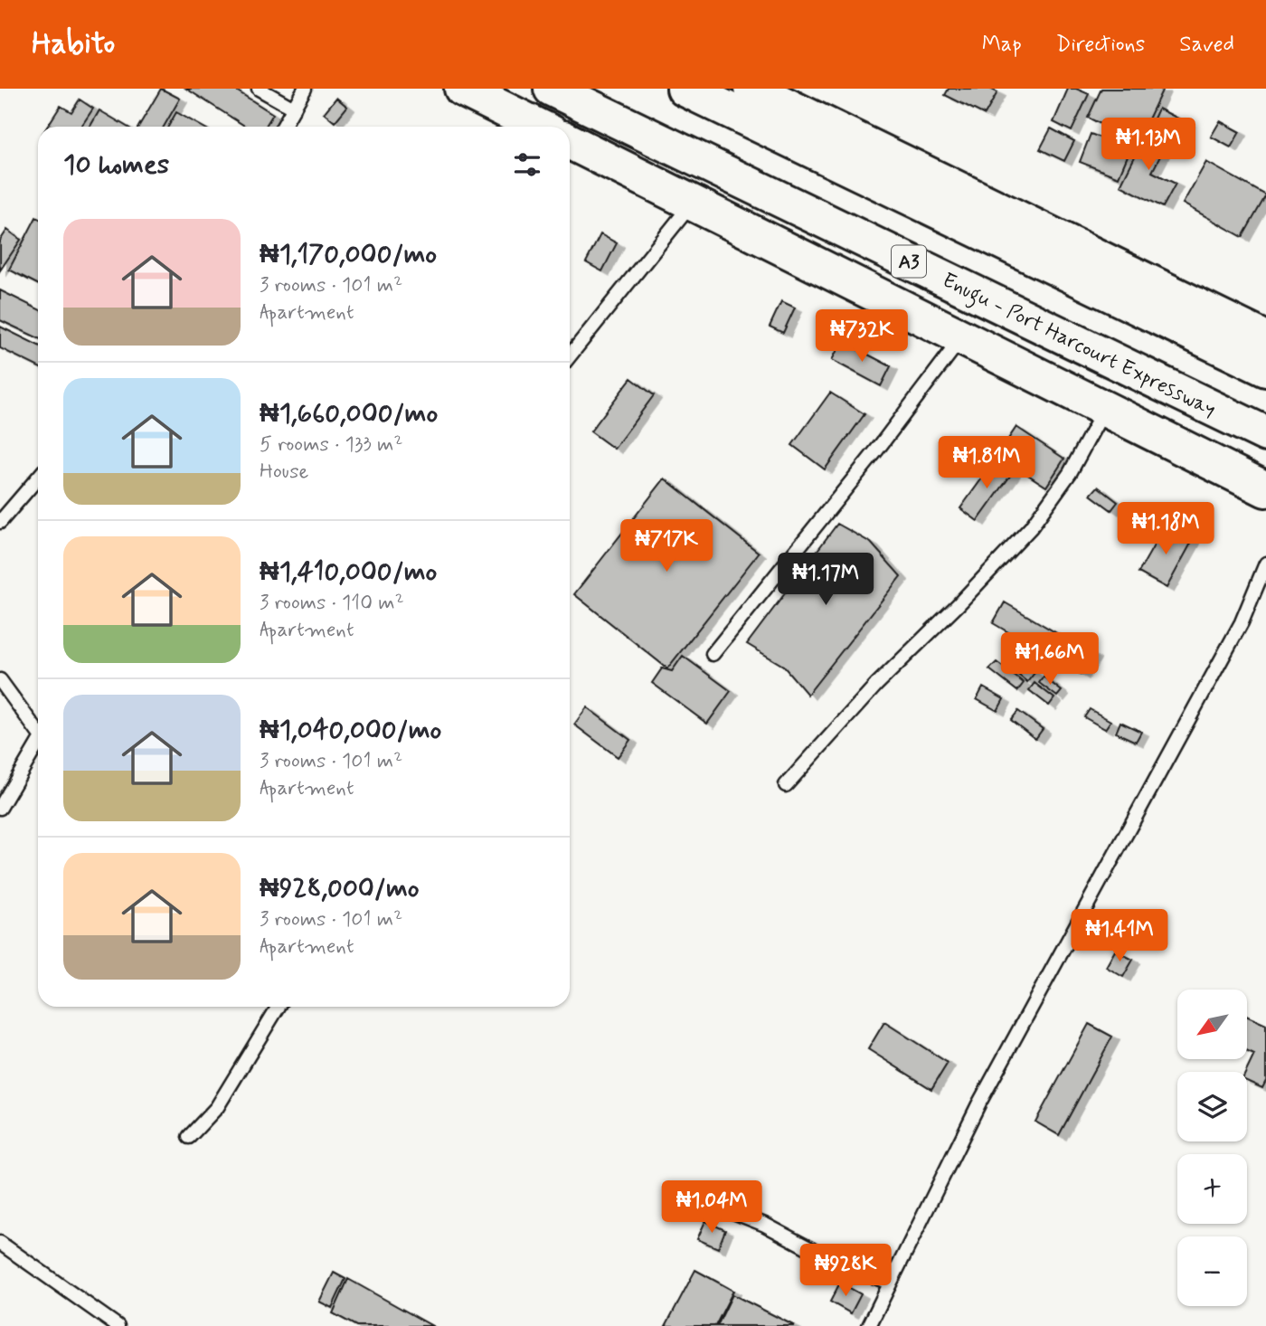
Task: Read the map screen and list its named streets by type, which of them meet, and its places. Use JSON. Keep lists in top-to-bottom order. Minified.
{"streets":{"main road":["A3","Enugu - Port Harcourt Expressway"]},"north":"bottom left","page":{"header":"Habito","nav":["Map","Directions","Saved"],"price":["₦1.13M","₦732K","₦1.81M","₦1.18M","₦717K","₦1.17M","₦1.66M","₦1.41M","₦1.04M","₦928K"],"heading":"10 homes","list":[{"name":"₦1,170,000/mo","note":"3 rooms · 101 m² · Apartment"},{"name":"₦1,660,000/mo","note":"5 rooms · 133 m² · House"},{"name":"₦1,410,000/mo","note":"3 rooms · 110 m² · Apartment"},{"name":"₦1,040,000/mo","note":"3 rooms · 101 m² · Apartment"},{"name":"₦928,000/mo","note":"3 rooms · 101 m² · Apartment"}],"map_buttons":["+","−"]}}
